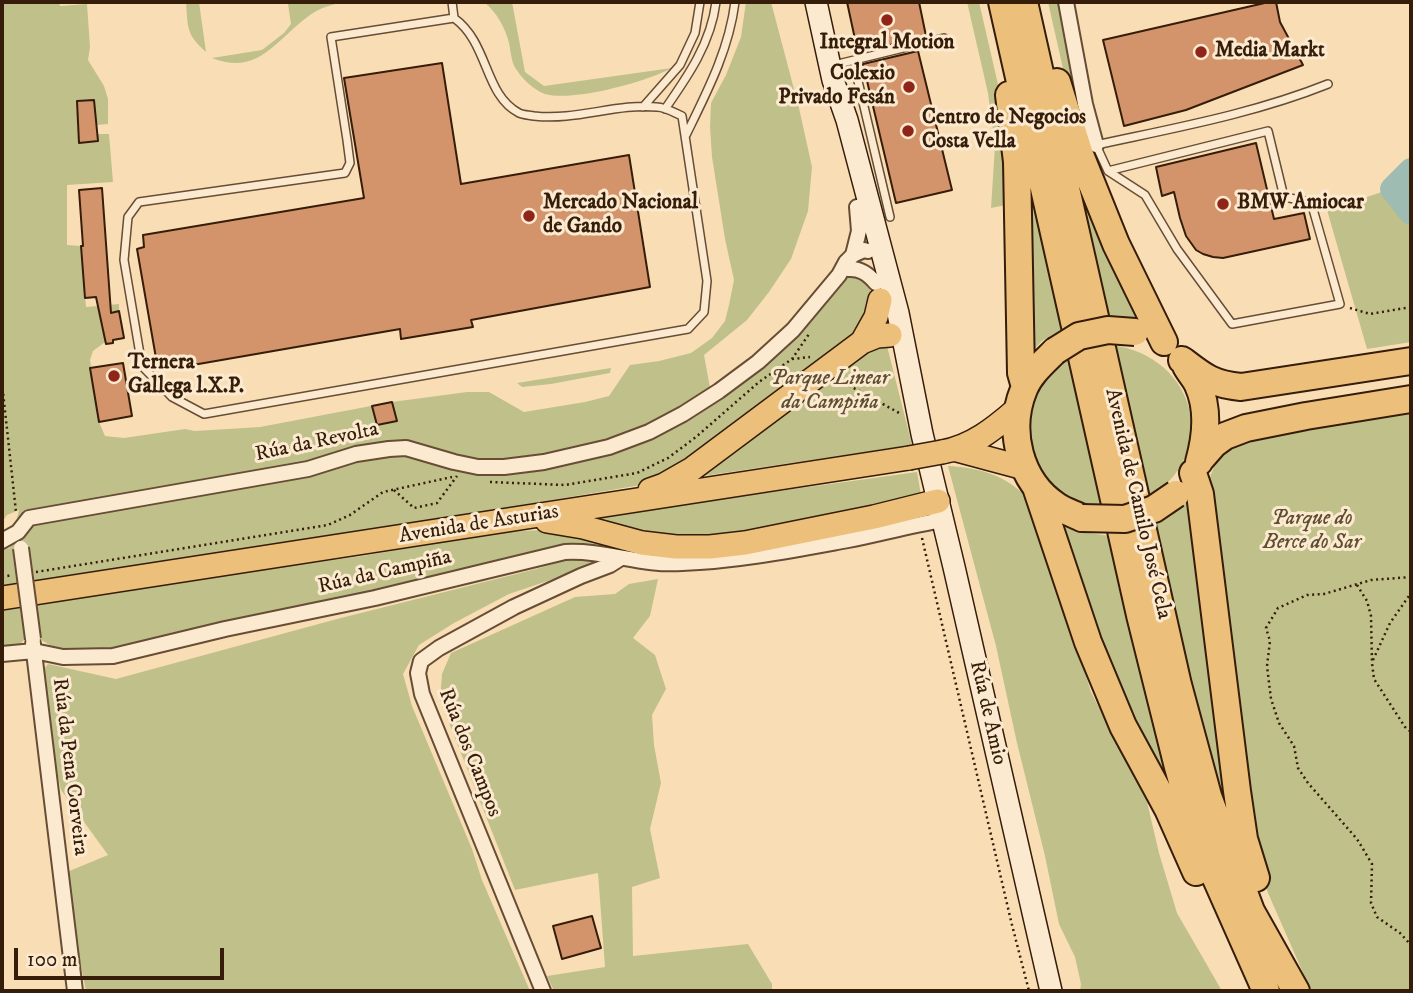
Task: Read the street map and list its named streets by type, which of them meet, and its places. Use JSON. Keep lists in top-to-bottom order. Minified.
{"streets":{"highway":["Avenida de Camilo José Cela"],"main road":["Avenida de Asturias"],"street":["Rúa da Revolta","Rúa da Campiña","Rúa de Amio","Rúa dos Campos","Rúa da Pena Corveira"]},"crossings":[["Rúa da Revolta","Rúa de Amio"],["Rúa da Revolta","Rúa da Pena Corveira"],["Rúa da Campiña","Rúa de Amio"],["Rúa da Campiña","Rúa dos Campos"],["Rúa da Campiña","Rúa da Pena Corveira"]],"parks":["Parque Linear da Campiña","Parque do Berce do Sar"],"places":["Integral Motion","Media Markt","Colexio Privado Fesán","Centro de Negocios Costa Vella","BMW Amiocar","Mercado Nacional de Gando","Ternera Gallega l.X.P."],"scale_bar":"100 m"}
